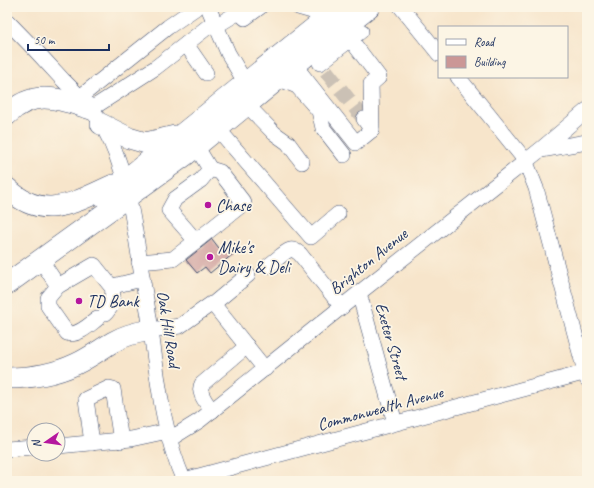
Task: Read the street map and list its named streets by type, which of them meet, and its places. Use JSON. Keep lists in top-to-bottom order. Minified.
{"streets":{"street":["Brighton Avenue","Oak Hill Road","Exeter Street","Commonwealth Avenue"]},"crossings":[["Brighton Avenue","Oak Hill Road"],["Brighton Avenue","Exeter Street"],["Oak Hill Road","Commonwealth Avenue"],["Exeter Street","Commonwealth Avenue"]],"places":["Chase","Mike's Dairy & Deli","TD Bank"],"legend":["Road","Building"],"scale_bar":"50 m","north":"left"}
